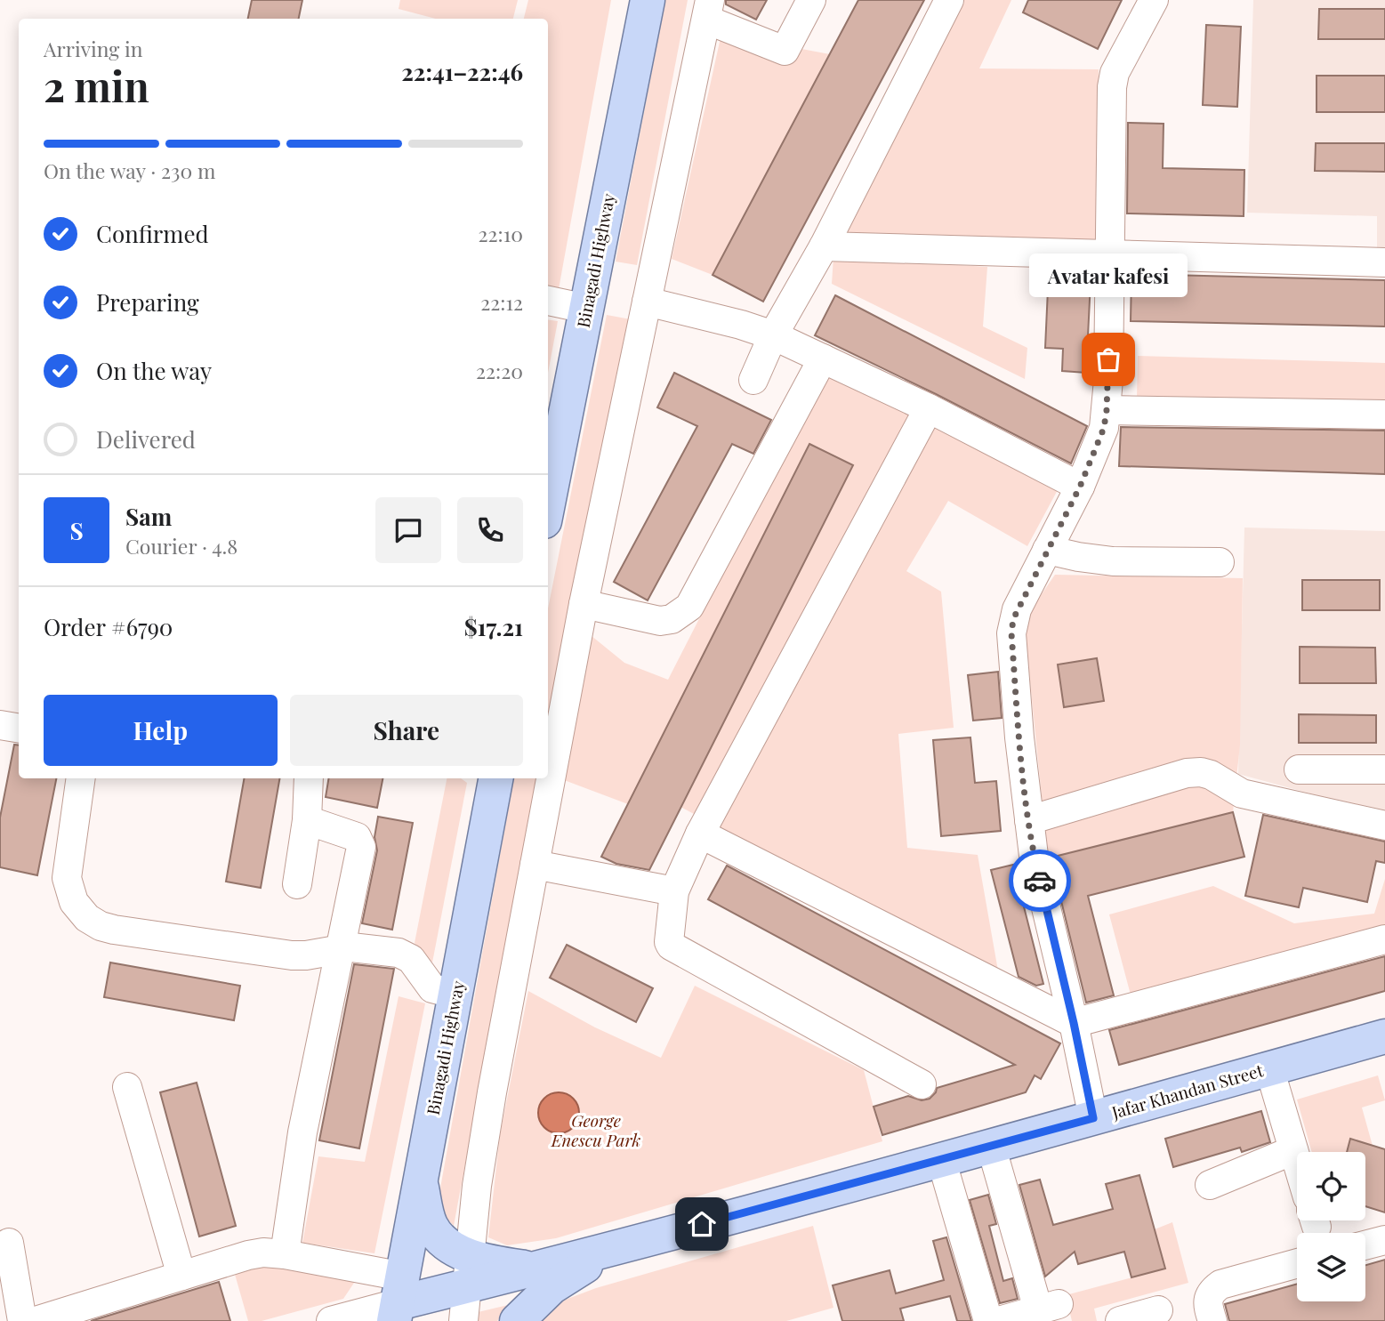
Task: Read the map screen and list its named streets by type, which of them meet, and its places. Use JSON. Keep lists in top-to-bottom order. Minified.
{"streets":{"main road":["Binagadi Highway","Jafar Khandan Street"]},"parks":["George Enescu Park"],"places":["Avatar kafesi"],"page":{"heading":["2 min","Arriving in","22:41–22:46"],"panel":["Sam","Courier · 4.8","Order #6790","$17.21"],"bar":"On the way · 230 m","list":[["Confirmed","22:10"],["Preparing","22:12"],["On the way","22:20"],"Delivered"],"bubble":"Avatar kafesi","round":"S","buttons":["Help","Share"]}}
